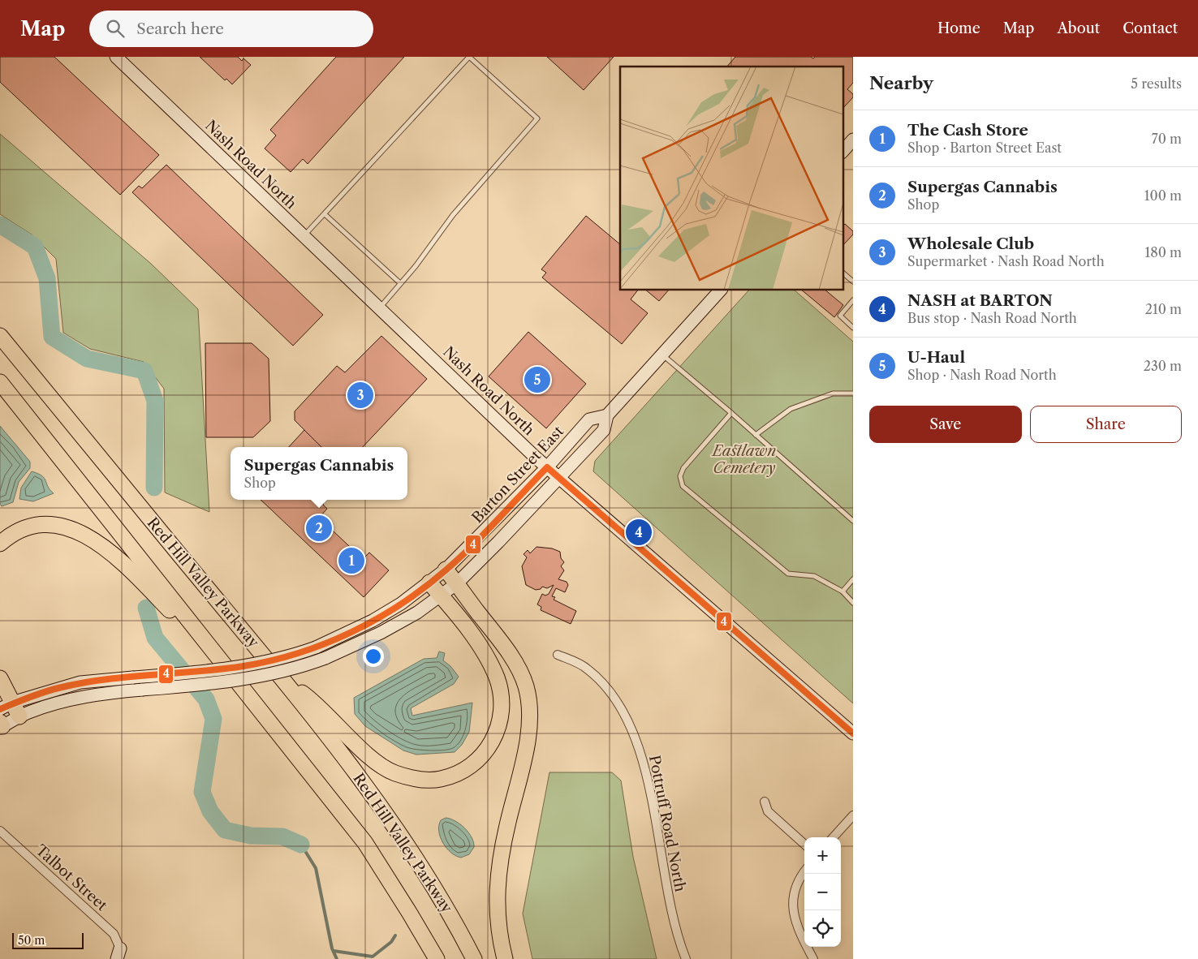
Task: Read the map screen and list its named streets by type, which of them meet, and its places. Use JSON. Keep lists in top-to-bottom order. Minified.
{"streets":{"highway":["Red Hill Valley Parkway"],"main road":["Nash Road North","Barton Street East"],"street":["Pottruff Road North","Talbot Street"]},"crossings":[["Nash Road North","Barton Street East"]],"parks":["Eastlawn Cemetery"],"lines":["transit line 4"],"scale_bar":"50 m","page":{"header":"Map","search":"Search here","nav":["Home","Map","About","Contact"],"heading":["Nearby","5 results"],"list":[{"mark":"1","name":"The Cash Store","note":"Shop · Barton Street East","value":"70 m"},{"mark":"2","name":"Supergas Cannabis","note":"Shop","value":"100 m"},{"mark":"3","name":"Wholesale Club","note":"Supermarket · Nash Road North","value":"180 m"},{"mark":"4","name":"NASH at BARTON","note":"Bus stop · Nash Road North","value":"210 m"},{"mark":"5","name":"U-Haul","note":"Shop · Nash Road North","value":"230 m"}],"pins":["5","3","2","4","1"],"buttons":["Save","Share"],"popup":["Supergas Cannabis","Shop"],"map_buttons":["+","−"],"scale":"50 m"}}
